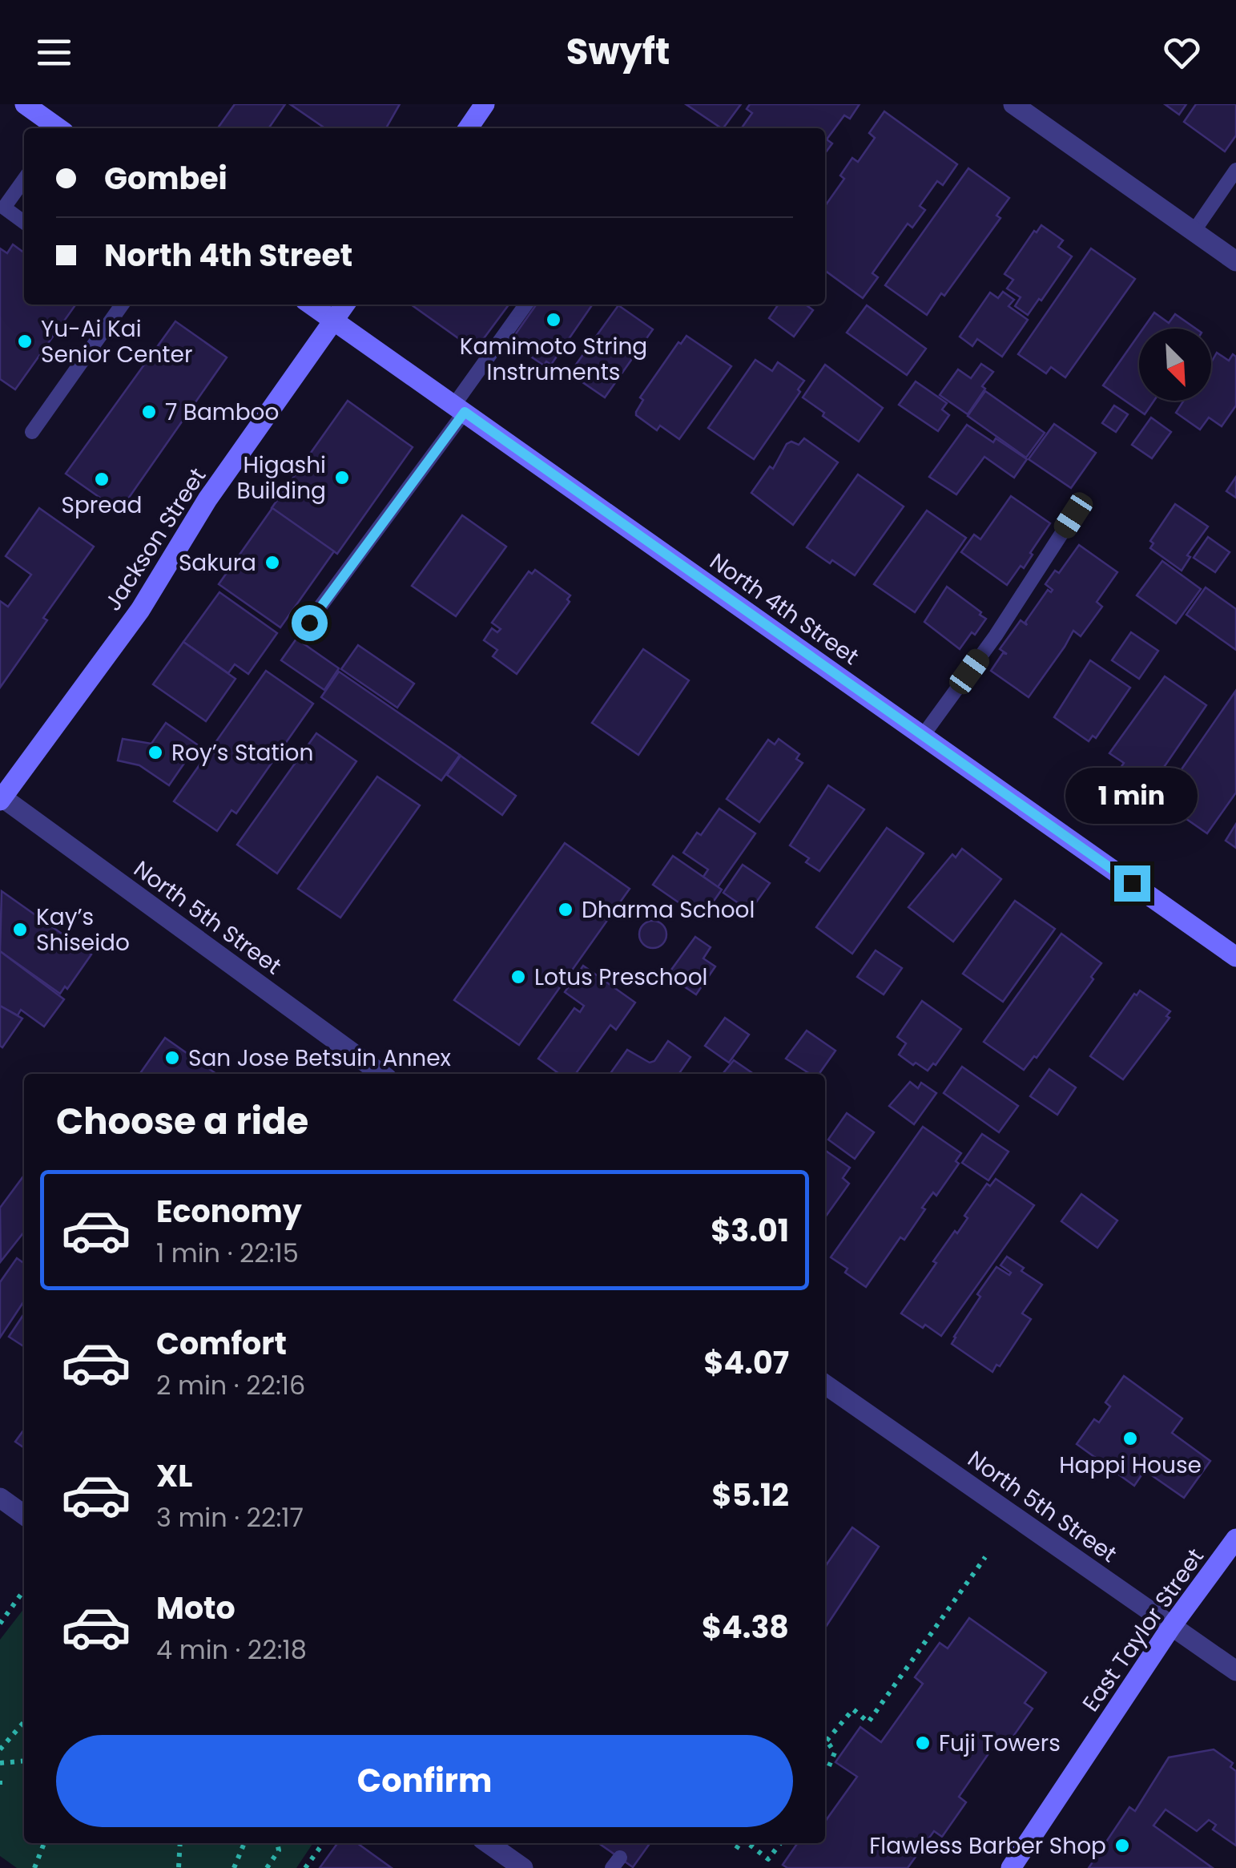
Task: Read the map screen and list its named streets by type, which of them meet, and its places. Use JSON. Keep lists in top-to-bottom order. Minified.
{"streets":{"main road":["Jackson Street","North 4th Street","East Taylor Street"],"street":["North 5th Street"]},"crossings":[["Jackson Street","North 4th Street"],["Jackson Street","North 5th Street"],["North 5th Street","East Taylor Street"]],"places":["Kamimoto String Instruments","Yu-Ai Kai Senior Center","7 Bamboo","Higashi Building","Spread","Sakura","Roy’s Station","Dharma School","Kay’s Shiseido","Lotus Preschool","San Jose Betsuin Annex","Happi House","Fuji Towers","Flawless Barber Shop"],"north":"bottom right","page":{"header":"Swyft","banner":["Gombei","North 4th Street"],"bubble":"1 min","heading":"Choose a ride","list":[{"name":"Economy","note":"1 min · 22:15","value":"$3.01"},{"name":"Comfort","note":"2 min · 22:16","value":"$4.07"},{"name":"XL","note":"3 min · 22:17","value":"$5.12"},{"name":"Moto","note":"4 min · 22:18","value":"$4.38"}],"buttons":"Confirm"}}
